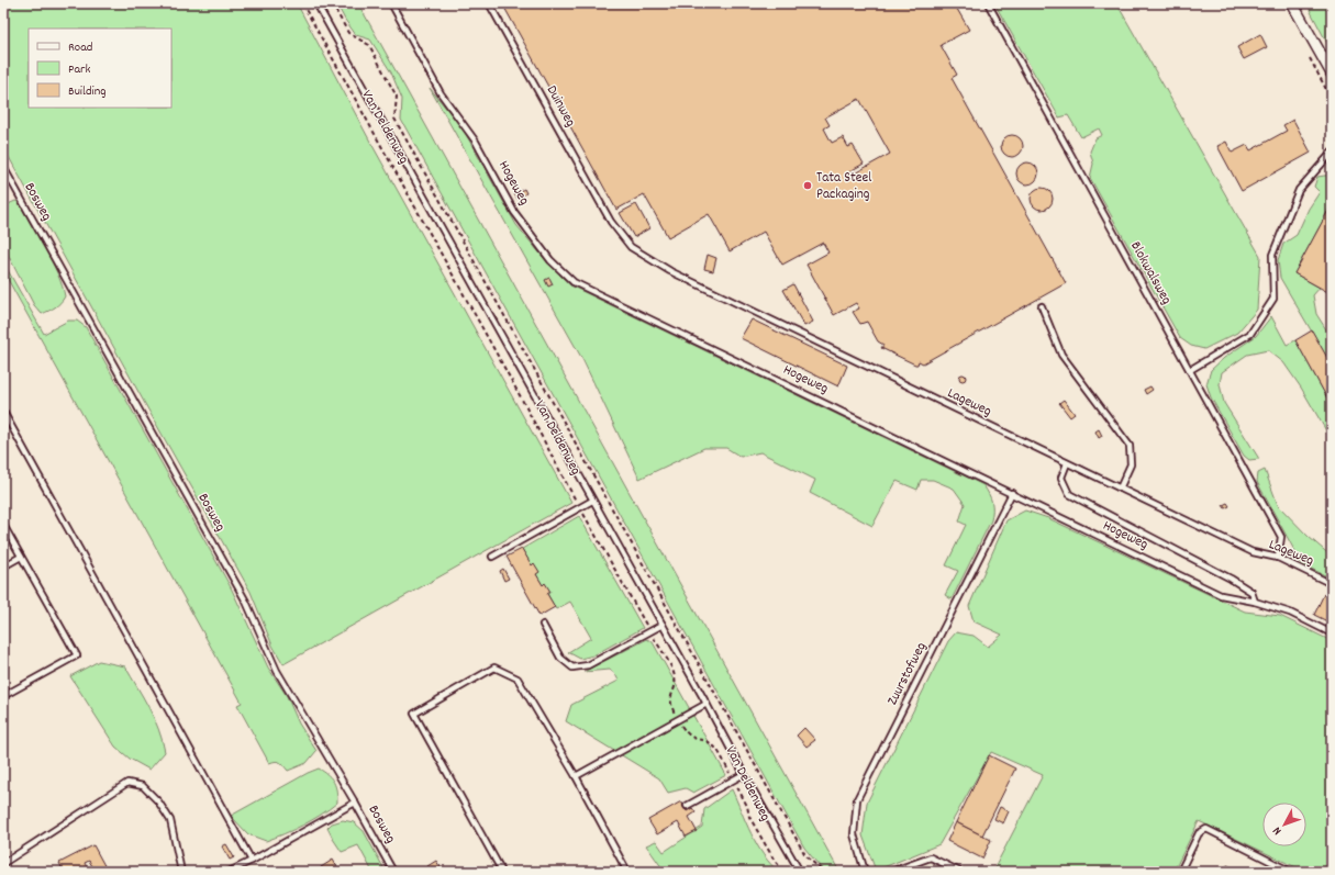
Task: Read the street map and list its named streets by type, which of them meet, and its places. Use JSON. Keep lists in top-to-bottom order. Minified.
{"streets":{"lane":["Duinweg","Van Deldenweg","Hogeweg","Bosweg","Blokwalsweg","Lageweg","Zuurstofweg"]},"crossings":[["Duinweg","Lageweg"],["Hogeweg","Zuurstofweg"],["Blokwalsweg","Lageweg"]],"places":["Tata Steel Packaging"],"legend":["Road","Park","Building"],"north":"bottom left"}
